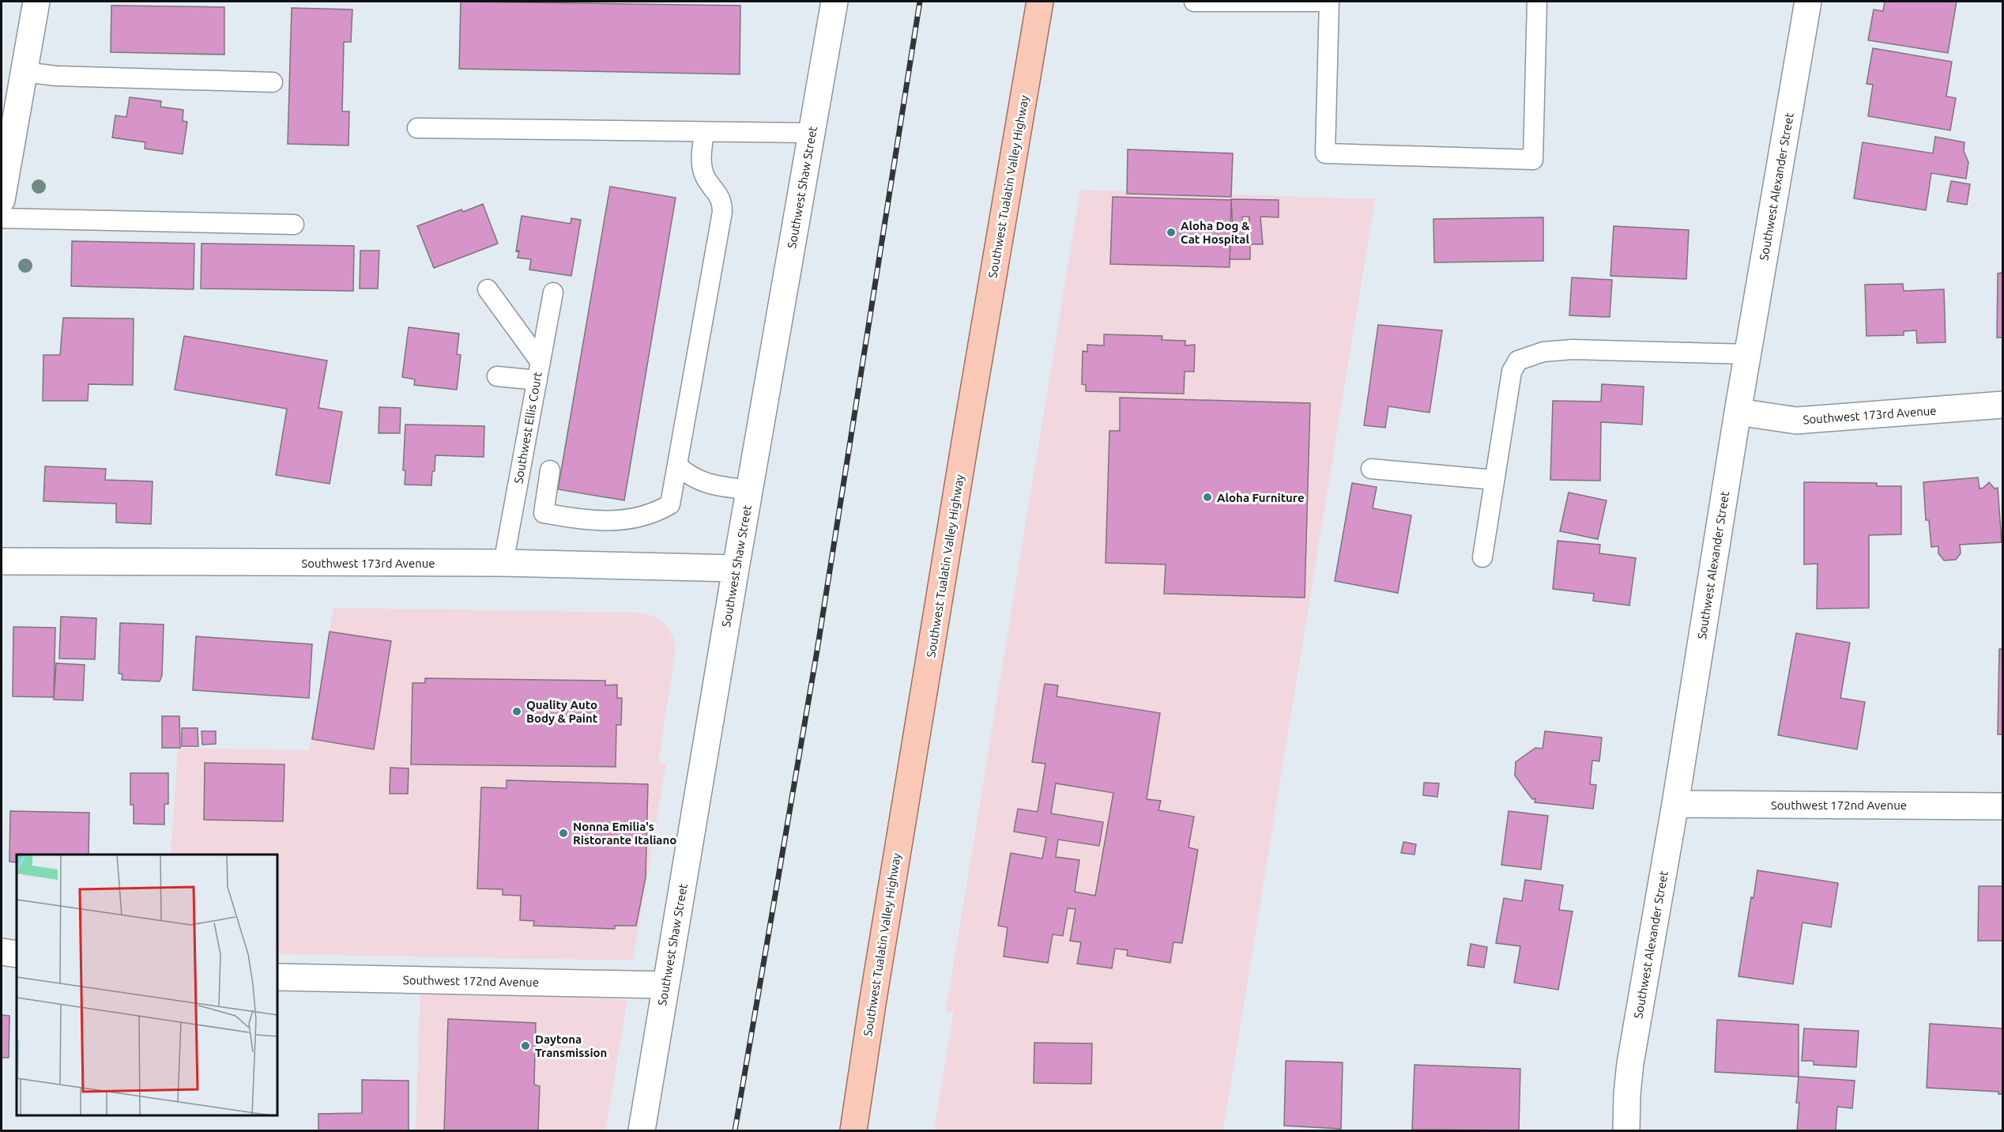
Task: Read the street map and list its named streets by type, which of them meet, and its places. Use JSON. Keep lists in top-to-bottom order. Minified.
{"streets":{"main road":["Southwest Tualatin Valley Highway"],"street":["Southwest Alexander Street","Southwest Shaw Street","Southwest 173rd Avenue","Southwest 172nd Avenue"],"lane":["Southwest Ellis Court"]},"crossings":[["Southwest Alexander Street","Southwest 173rd Avenue"],["Southwest Alexander Street","Southwest 172nd Avenue"],["Southwest Shaw Street","Southwest 173rd Avenue"],["Southwest Shaw Street","Southwest 172nd Avenue"],["Southwest 173rd Avenue","Southwest Ellis Court"]],"places":["Aloha Dog & Cat Hospital","Aloha Furniture","Quality Auto Body & Paint","Nonna Emilia's Ristorante Italiano","Daytona Transmission"]}
